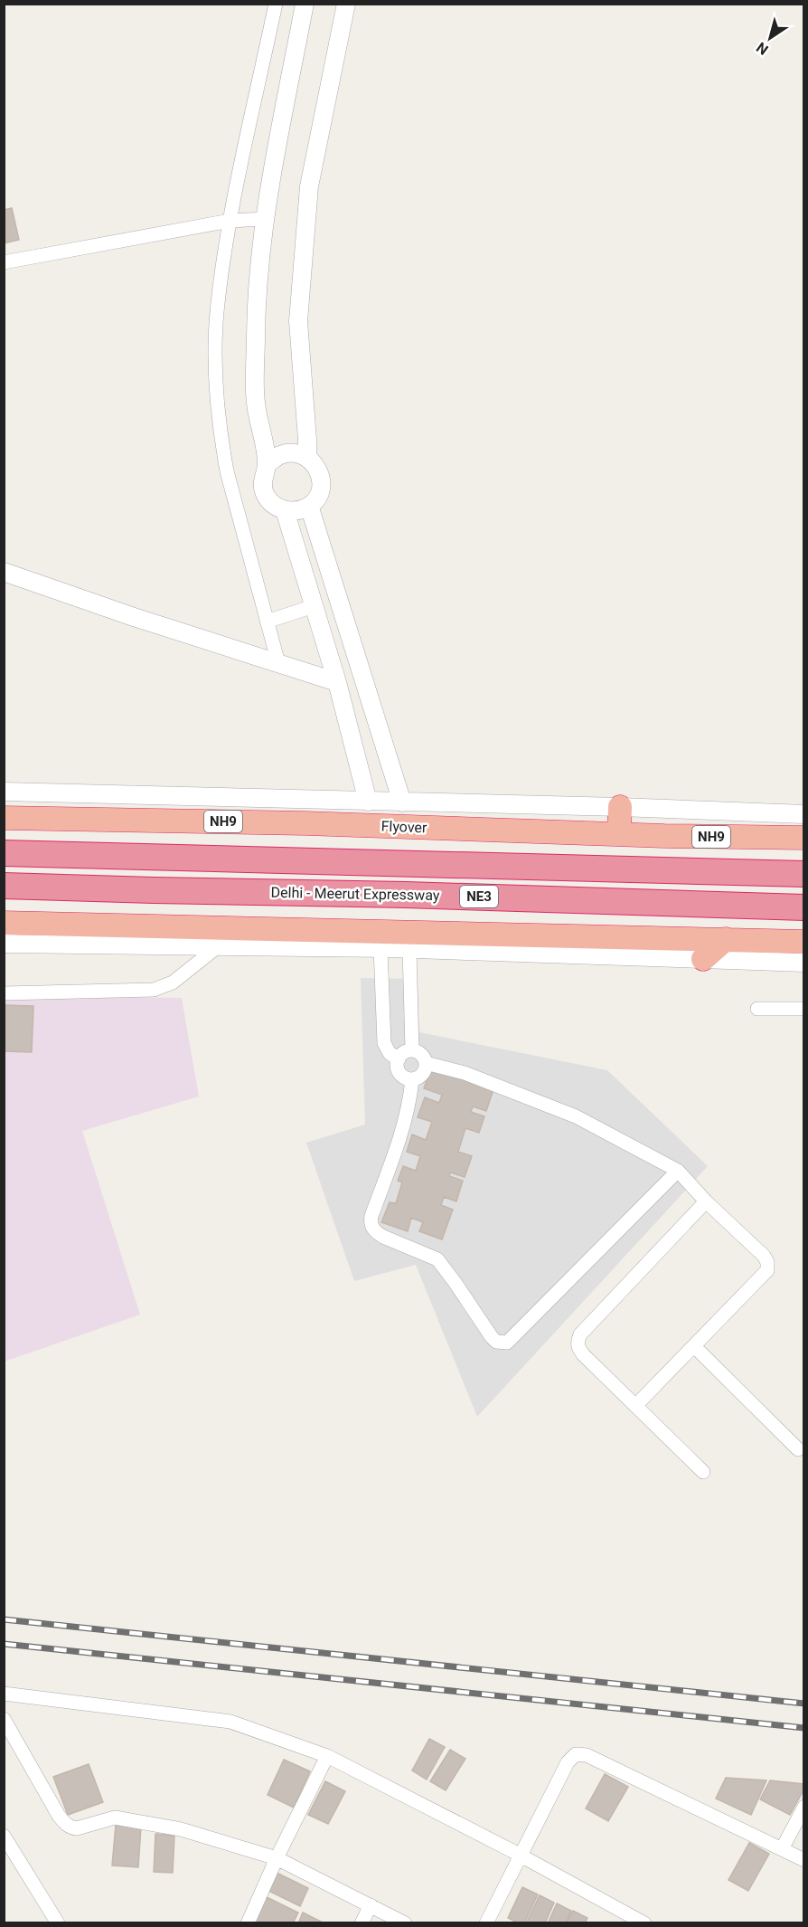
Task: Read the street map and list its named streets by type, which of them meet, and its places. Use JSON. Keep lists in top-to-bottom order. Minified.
{"streets":{"highway":["NH9","Flyover","Delhi - Meerut Expressway","NE3"]},"north":"bottom left"}
